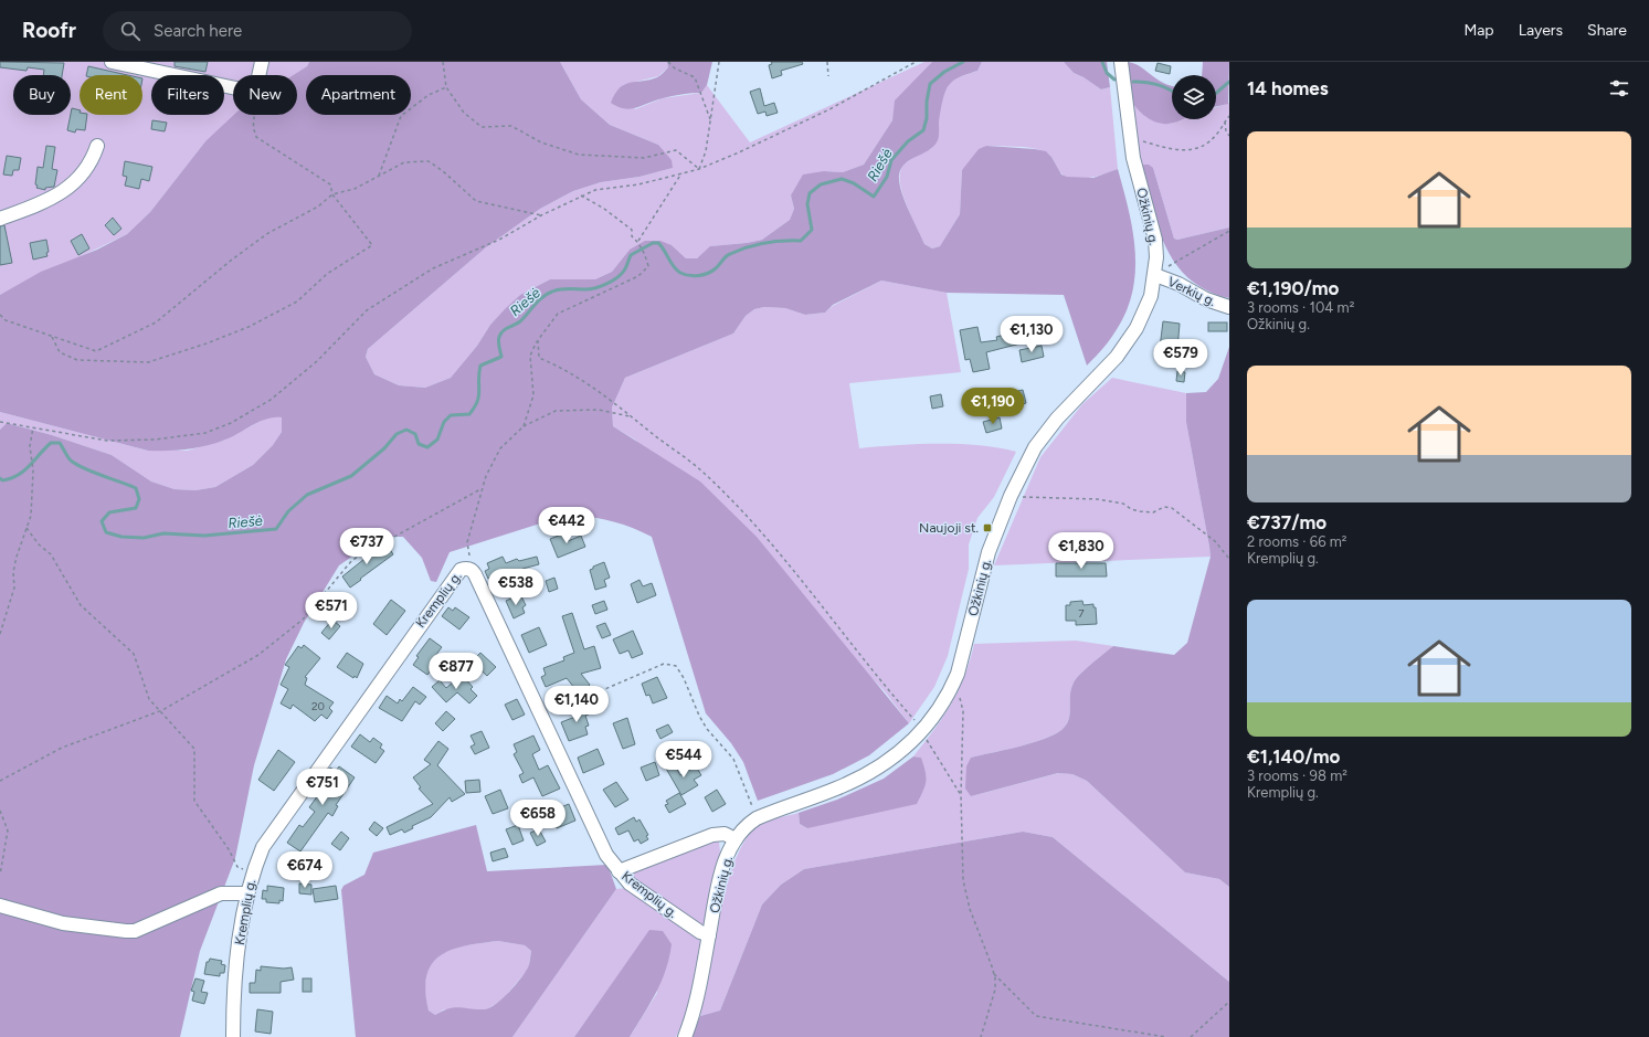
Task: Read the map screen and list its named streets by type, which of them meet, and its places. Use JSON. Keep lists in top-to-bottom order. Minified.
{"streets":{"street":["Ožkinių g.","Verkių g.","Kremplių g."]},"crossings":[["Ožkinių g.","Verkių g."],["Ožkinių g.","Kremplių g."]],"water":["Riešė"],"places":{"transit":["Naujoji st."]},"house_numbers":["7","20"],"page":{"header":"Roofr","search":"Search here","nav":["Map","Layers","Share"],"heading":"14 homes","chip":["Buy","Rent","Filters","New","Apartment"],"list":[{"name":"€1,190/mo","note":"3 rooms · 104 m² · Ožkinių g."},{"name":"€737/mo","note":"2 rooms · 66 m² · Kremplių g."},{"name":"€1,140/mo","note":"3 rooms · 98 m² · Kremplių g."}],"price":["€1,130","€579","€1,190","€442","€737","€1,830","€538","€571","€877","€1,140","€544","€751","€658","€674"]}}
